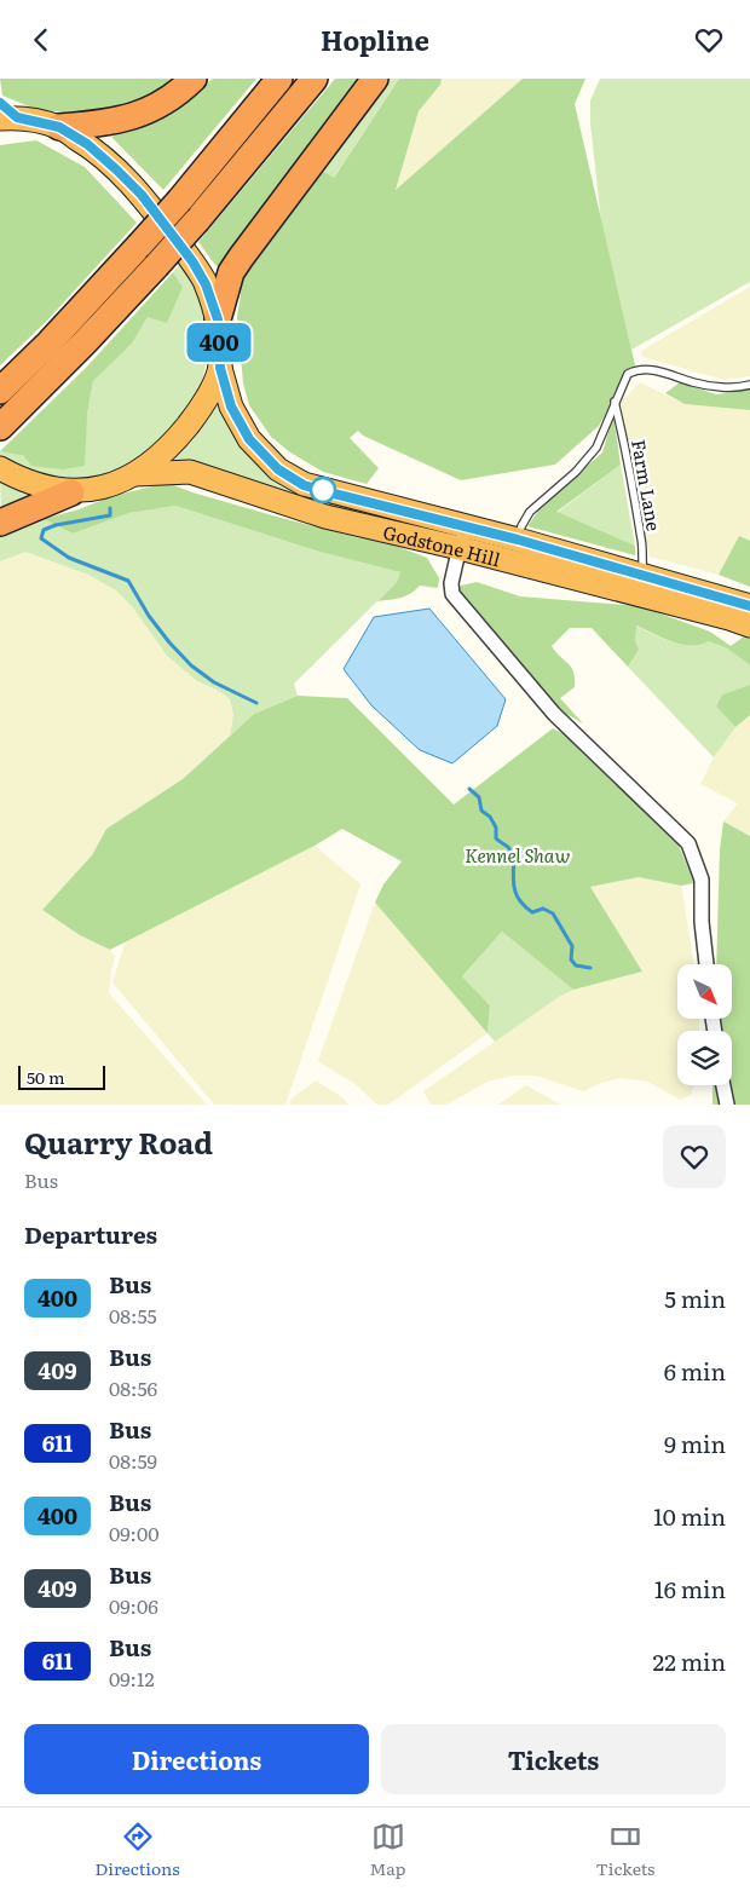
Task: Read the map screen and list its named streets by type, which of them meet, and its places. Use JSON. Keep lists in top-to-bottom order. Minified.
{"streets":{"highway":["Godstone Hill"],"lane":["Farm Lane"]},"crossings":[["Farm Lane","Godstone Hill"]],"parks":["Kennel Shaw"],"lines":["bus line 400"],"scale_bar":"50 m","north":"bottom right","page":{"header":"Hopline","on_map":"400","scale":"50 m","heading":[["Quarry Road","Bus"],"Departures"],"list":[{"mark":"400","name":"Bus","note":"08:55","value":"5 min"},{"mark":"409","name":"Bus","note":"08:56","value":"6 min"},{"mark":"611","name":"Bus","note":"08:59","value":"9 min"},{"mark":"400","name":"Bus","note":"09:00","value":"10 min"},{"mark":"409","name":"Bus","note":"09:06","value":"16 min"},{"mark":"611","name":"Bus","note":"09:12","value":"22 min"}],"buttons":["Directions","Tickets"],"tabs":["Directions","Map","Tickets"]}}
